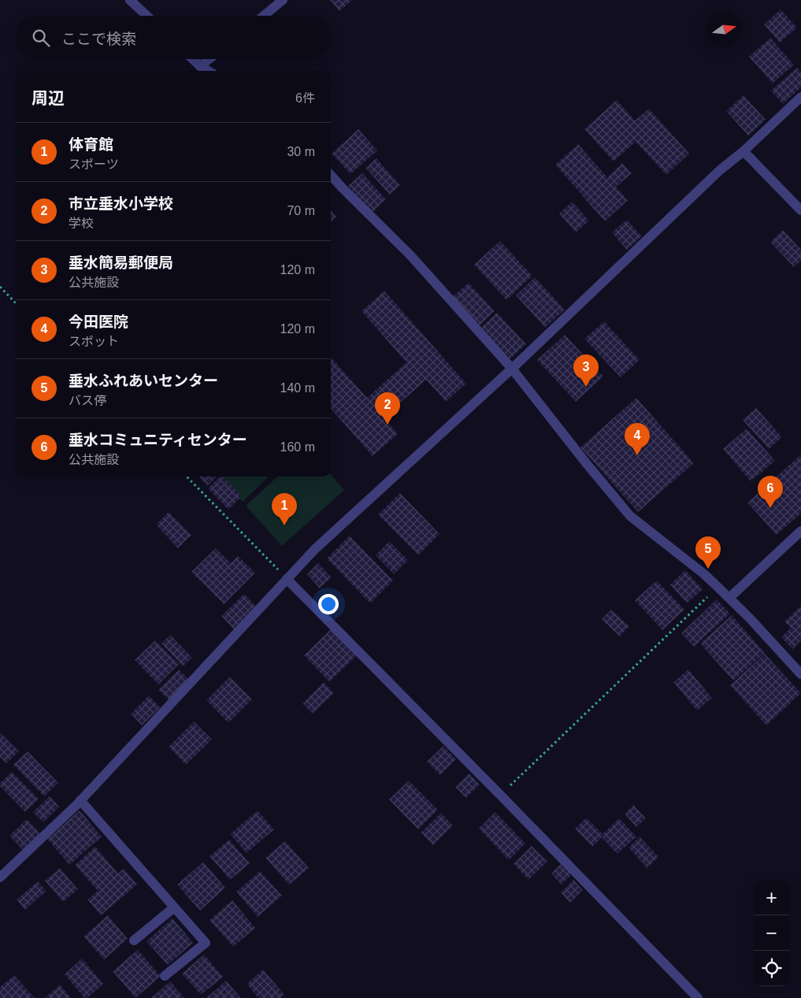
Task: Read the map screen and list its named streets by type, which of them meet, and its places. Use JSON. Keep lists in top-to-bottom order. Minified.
{"north":"right","page":{"search":"ここで検索","heading":["周辺","6件"],"list":[{"mark":"1","name":"体育館","note":"スポーツ","value":"30 m"},{"mark":"2","name":"市立垂水小学校","note":"学校","value":"70 m"},{"mark":"3","name":"垂水簡易郵便局","note":"公共施設","value":"120 m"},{"mark":"4","name":"今田医院","note":"スポット","value":"120 m"},{"mark":"5","name":"垂水ふれあいセンター","note":"バス停","value":"140 m"},{"mark":"6","name":"垂水コミュニティセンター","note":"公共施設","value":"160 m"}],"pins":["3","2","4","6","1","5"],"map_buttons":["+","−"]}}
